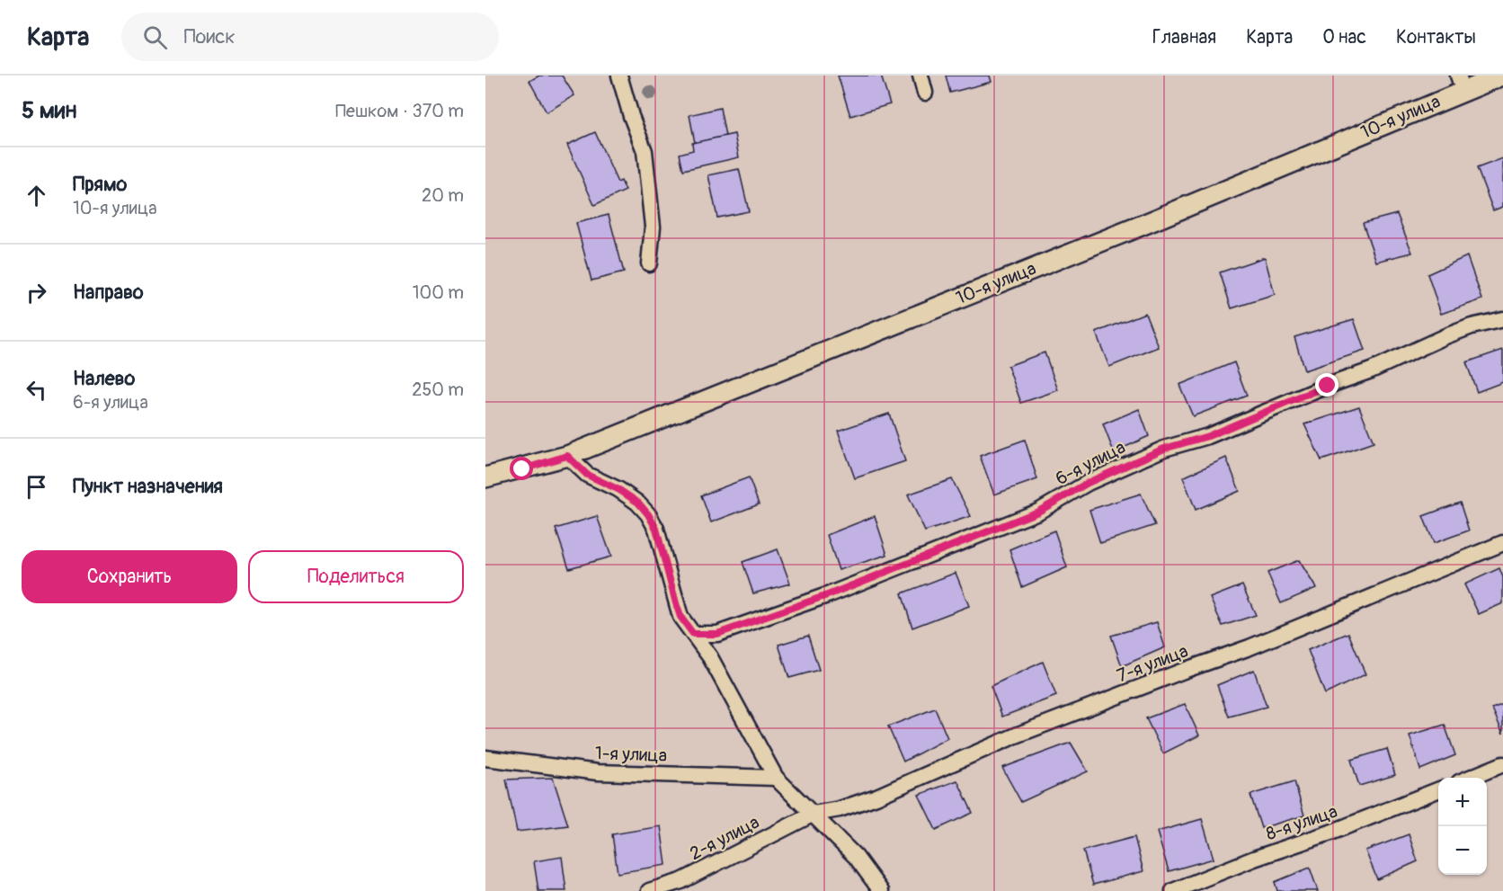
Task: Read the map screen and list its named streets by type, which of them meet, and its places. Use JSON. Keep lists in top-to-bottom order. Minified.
{"streets":{"street":["10-я улица","6-я улица","7-я улица","1-я улица","8-я улица","2-я улица"]},"crossings":[["7-я улица","2-я улица"]],"page":{"header":"Карта","search":"Поиск","nav":["Главная","Карта","О нас","Контакты"],"heading":["5 мин","Пешком · 370 m"],"list":[["Прямо","10-я улица","20 m"],["Направо","100 m"],["Налево","6-я улица","250 m"],"Пункт назначения"],"buttons":["Сохранить","Поделиться"],"map_buttons":["+","−"]}}
